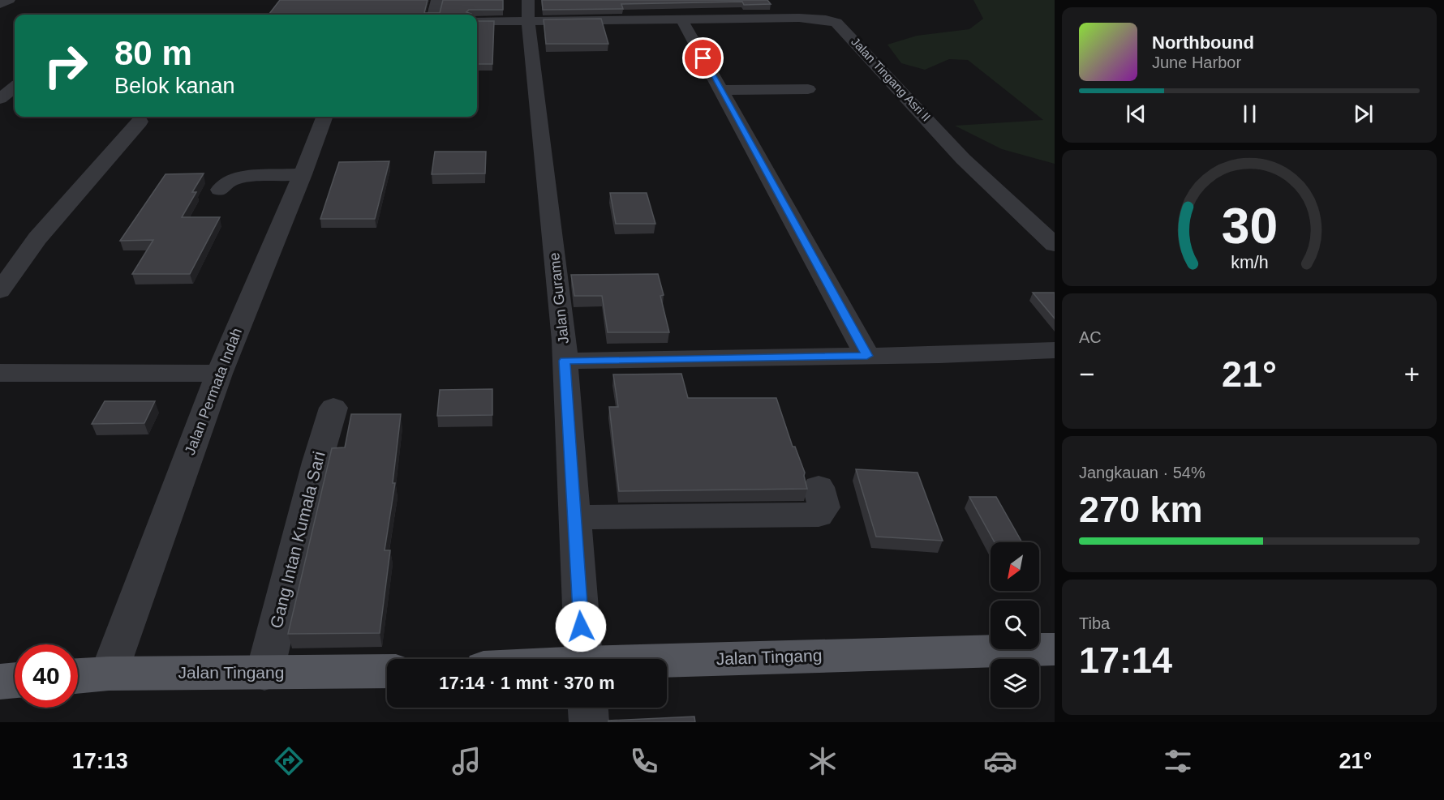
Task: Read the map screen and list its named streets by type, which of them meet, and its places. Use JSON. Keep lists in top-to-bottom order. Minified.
{"streets":{"main road":["Jalan Tingang"],"street":["Jalan Tingang Asri II","Jalan Gurame","Jalan Permata Indah","Gang Intan Kumala Sari"]},"crossings":[["Jalan Tingang Asri II","Jalan Gurame"],["Jalan Permata Indah","Jalan Tingang"],["Gang Intan Kumala Sari","Jalan Tingang"]],"north":"bottom left","page":{"turn":["80 m","Belok kanan"],"song":["Northbound","June Harbor"],"tile":["AC",["Jangkauan · 54%","270 km"],["Tiba","17:14"]],"heat":["−","21°","+"],"limit":"40","trip":"17:14 · 1 mnt · 370 m","tabs":["17:13","21°"],"gauge":["30","km/h"]}}
